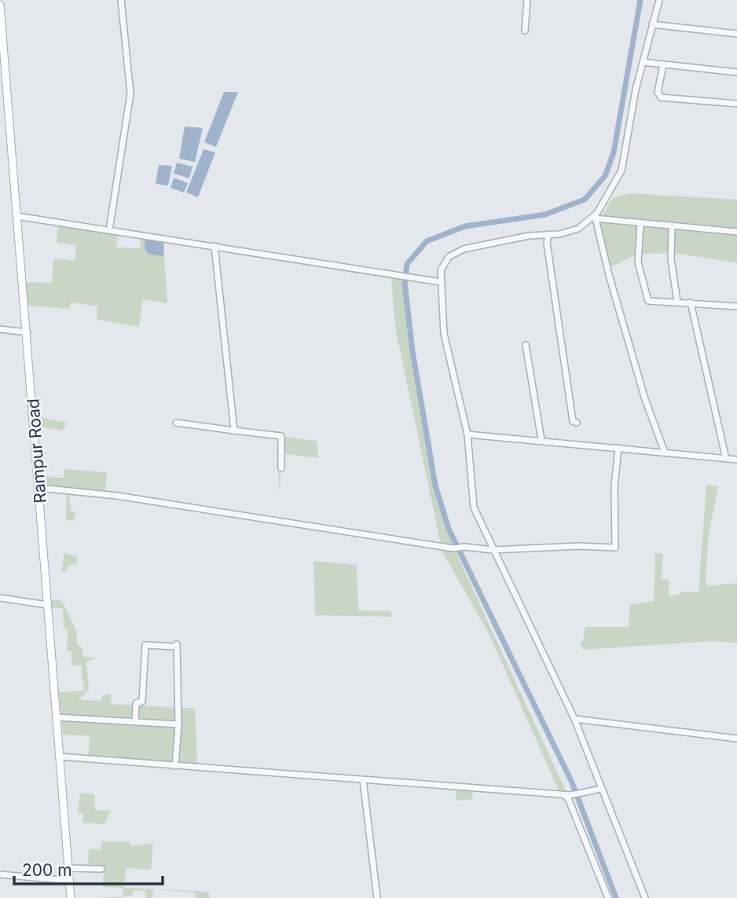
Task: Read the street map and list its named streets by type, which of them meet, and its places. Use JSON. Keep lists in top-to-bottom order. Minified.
{"streets":{"main road":["Rampur Road"]},"scale_bar":"200 m"}
